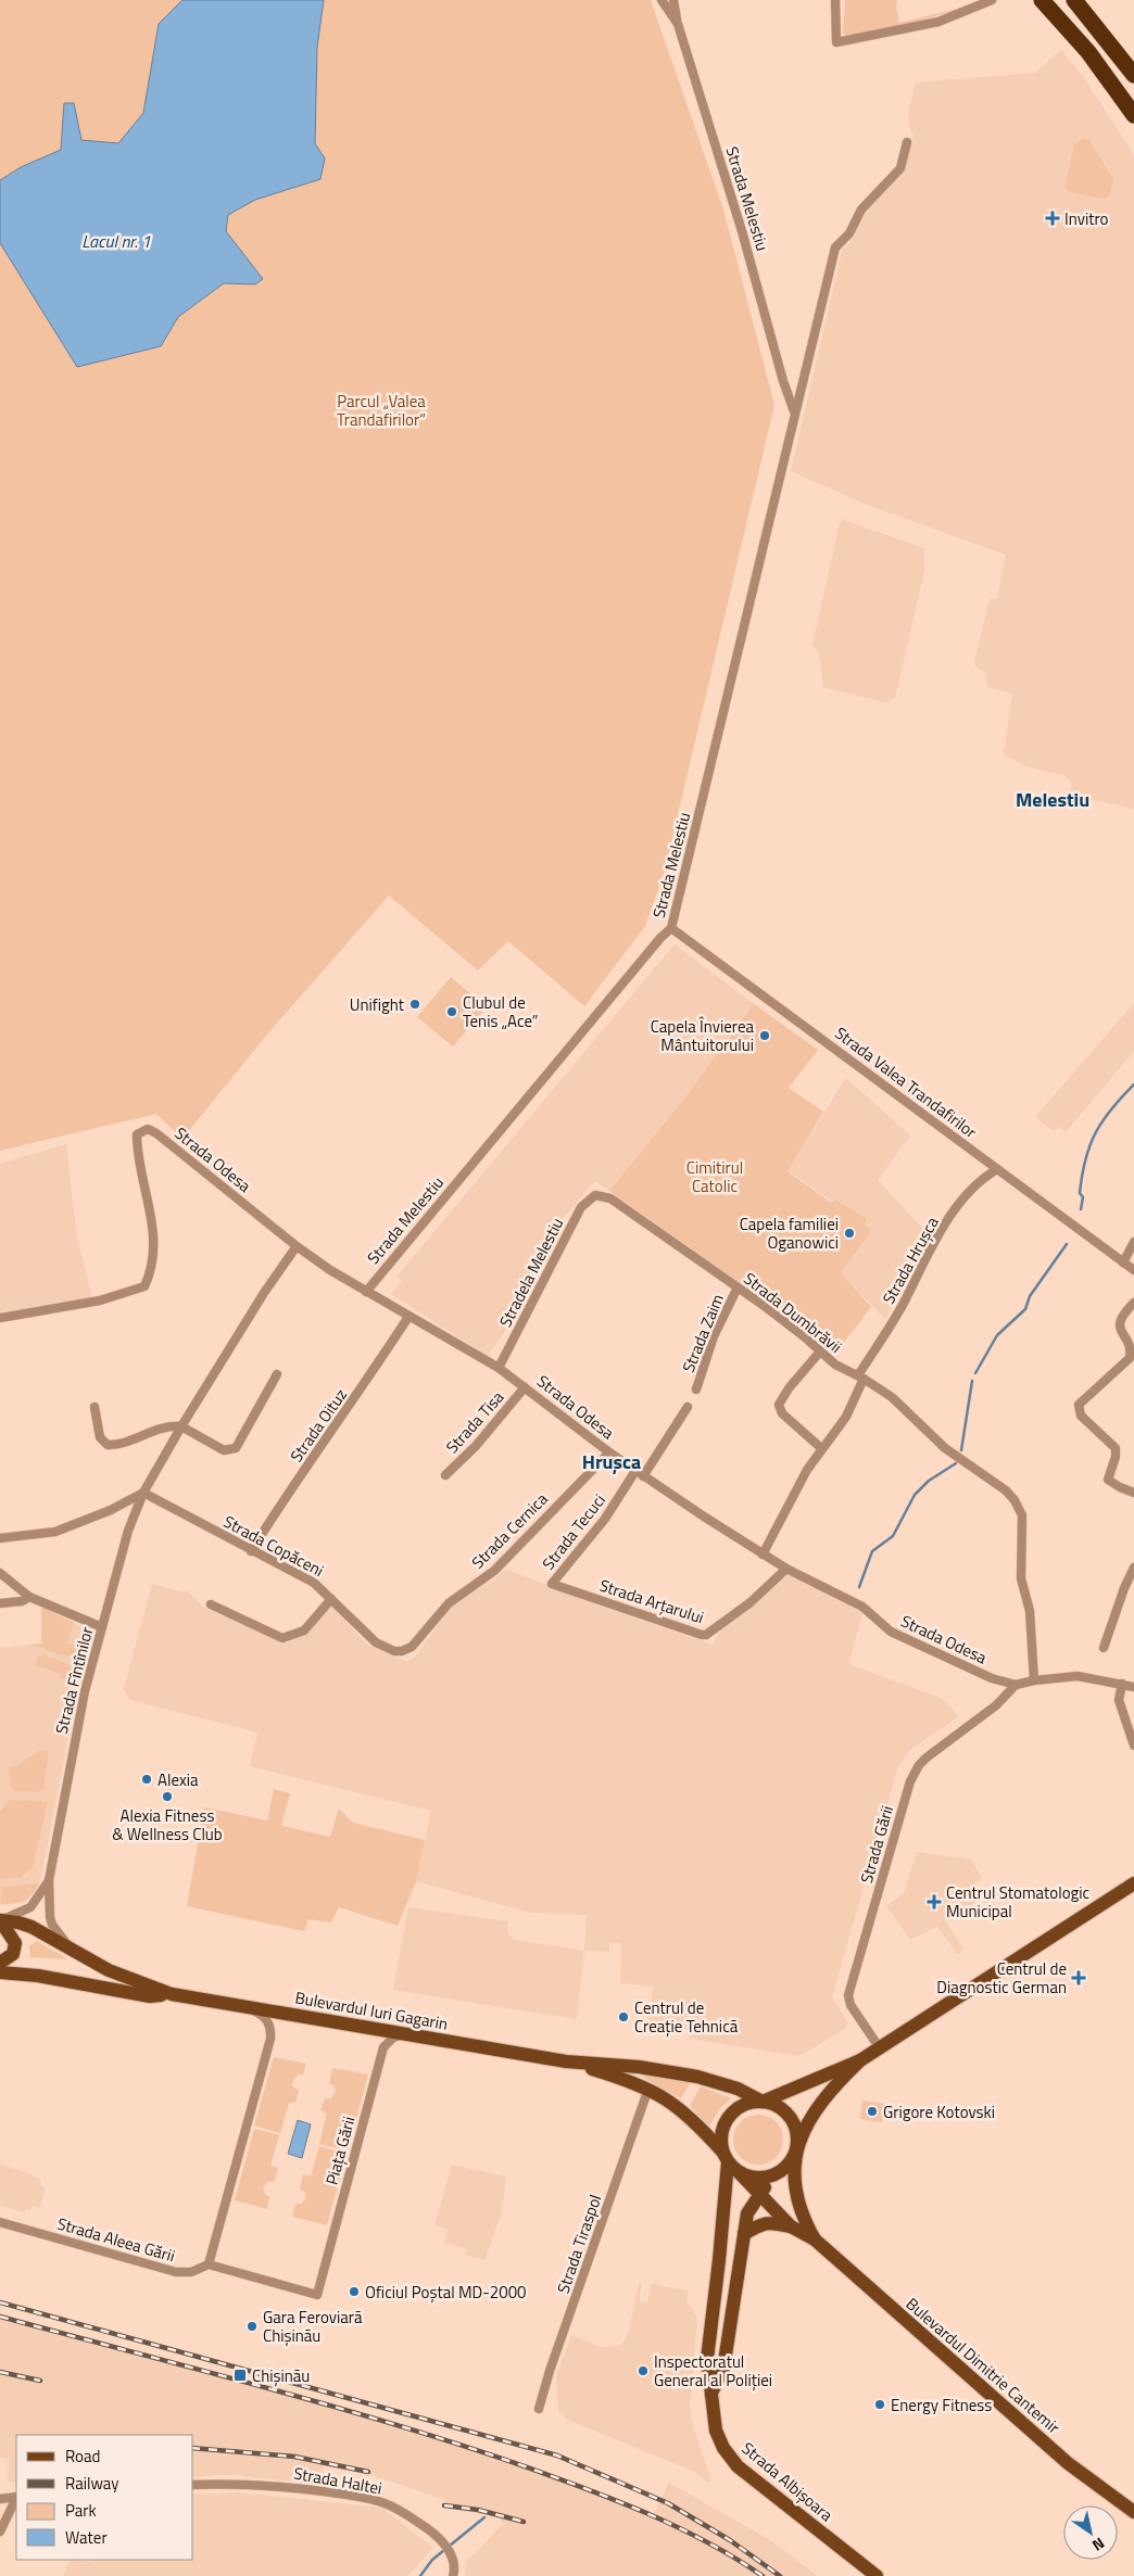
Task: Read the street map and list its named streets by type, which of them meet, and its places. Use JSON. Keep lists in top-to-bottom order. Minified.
{"streets":{"main road":["Bulevardul Iuri Gagarin","Bulevardul Dimitrie Cantemir","Strada Albișoara"],"street":["Strada Melestiu","Strada Valea Trandafirilor","Strada Odesa","Strada Hrușca","Stradela Melestiu","Strada Dumbrăvii","Strada Zaim","Strada Tisa","Strada Oituz","Strada Cernica","Strada Tecuci","Strada Copăceni","Strada Arțarului","Strada Fîntînilor","Strada Gării","Piața Gării","Strada Aleea Gării","Strada Tiraspol","Strada Haltei"]},"crossings":[["Strada Melestiu","Strada Valea Trandafirilor"],["Strada Melestiu","Strada Odesa"],["Strada Valea Trandafirilor","Strada Hrușca"],["Strada Odesa","Strada Hrușca"],["Strada Odesa","Stradela Melestiu"],["Strada Odesa","Strada Dumbrăvii"],["Strada Odesa","Strada Tisa"],["Strada Odesa","Strada Oituz"],["Strada Odesa","Strada Cernica"],["Strada Odesa","Strada Tecuci"],["Strada Odesa","Strada Arțarului"],["Strada Odesa","Strada Fîntînilor"],["Strada Odesa","Strada Gării"],["Strada Hrușca","Strada Dumbrăvii"],["Stradela Melestiu","Strada Dumbrăvii"],["Strada Dumbrăvii","Strada Zaim"],["Strada Oituz","Strada Copăceni"],["Strada Cernica","Strada Copăceni"],["Strada Tecuci","Strada Arțarului"],["Strada Copăceni","Strada Fîntînilor"],["Strada Fîntînilor","Bulevardul Iuri Gagarin"],["Bulevardul Iuri Gagarin","Piața Gării"],["Bulevardul Iuri Gagarin","Strada Tiraspol"],["Bulevardul Iuri Gagarin","Bulevardul Dimitrie Cantemir"],["Bulevardul Iuri Gagarin","Strada Albișoara"],["Piața Gării","Strada Aleea Gării"],["Bulevardul Dimitrie Cantemir","Strada Albișoara"]],"districts":["Melestiu","Hrușca"],"water":["Lacul nr. 1"],"parks":["Parcul „Valea Trandafirilor”","Cimitirul Catolic"],"places":{"health":["Invitro","Centrul Stomatologic Municipal","Centrul de Diagnostic German"],"other":["Unifight","Clubul de Tenis „Ace”","Capela Învierea Mântuitorului","Capela familiei Oganowici","Alexia","Alexia Fitness & Wellness Club","Centrul de Creație Tehnică","Grigore Kotovski","Oficiul Poștal MD-2000","Gara Feroviară Chișinău","Inspectoratul General al Poliției","Energy Fitness"],"transit":["Chișinău"]},"legend":["Road","Railway","Park","Water"],"north":"bottom right"}
